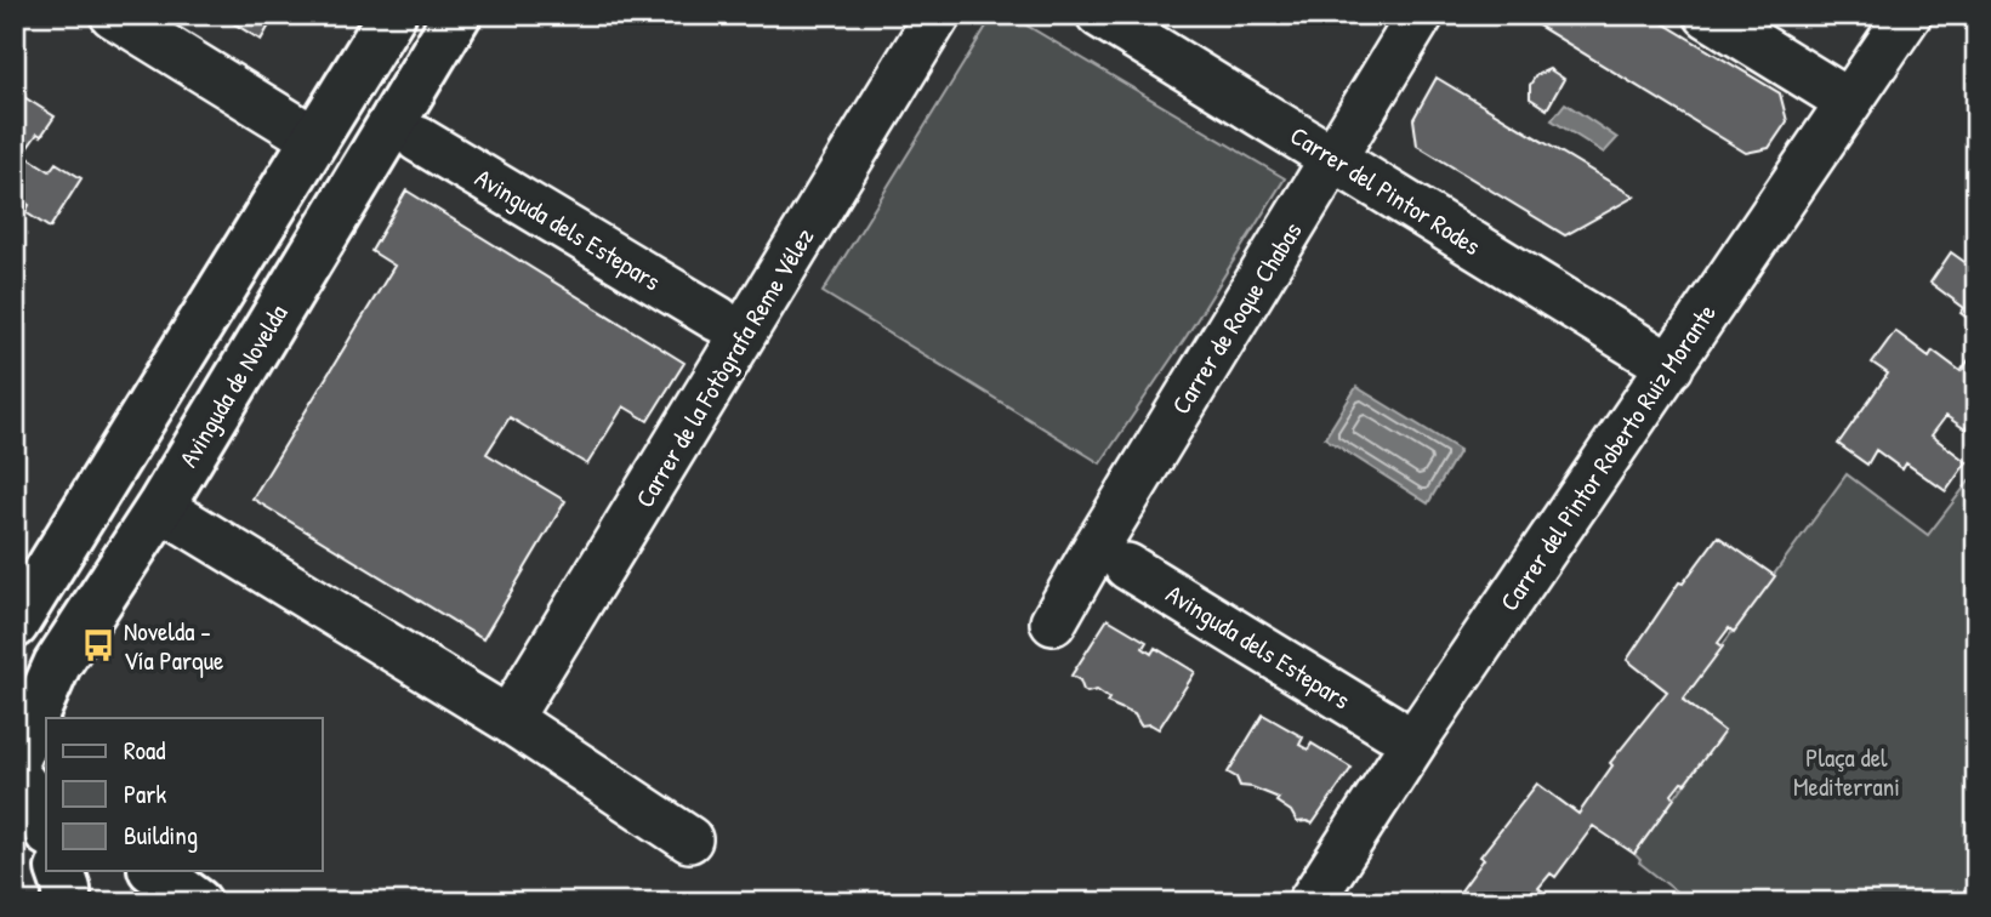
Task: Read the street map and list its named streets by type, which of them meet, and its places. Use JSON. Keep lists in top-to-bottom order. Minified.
{"streets":{"main road":["Avinguda de Novelda"],"street":["Carrer del Pintor Rodes","Avinguda dels Estepars","Carrer de Roque Chabas","Carrer de la Fotògrafa Reme Vélez","Carrer del Pintor Roberto Ruiz Morante"]},"crossings":[["Carrer del Pintor Rodes","Carrer de Roque Chabas"],["Carrer del Pintor Rodes","Carrer del Pintor Roberto Ruiz Morante"]],"parks":["Plaça del Mediterrani"],"places":{"bus stop":["Novelda - Vía Parque"]},"legend":["Road","Park","Building"]}
